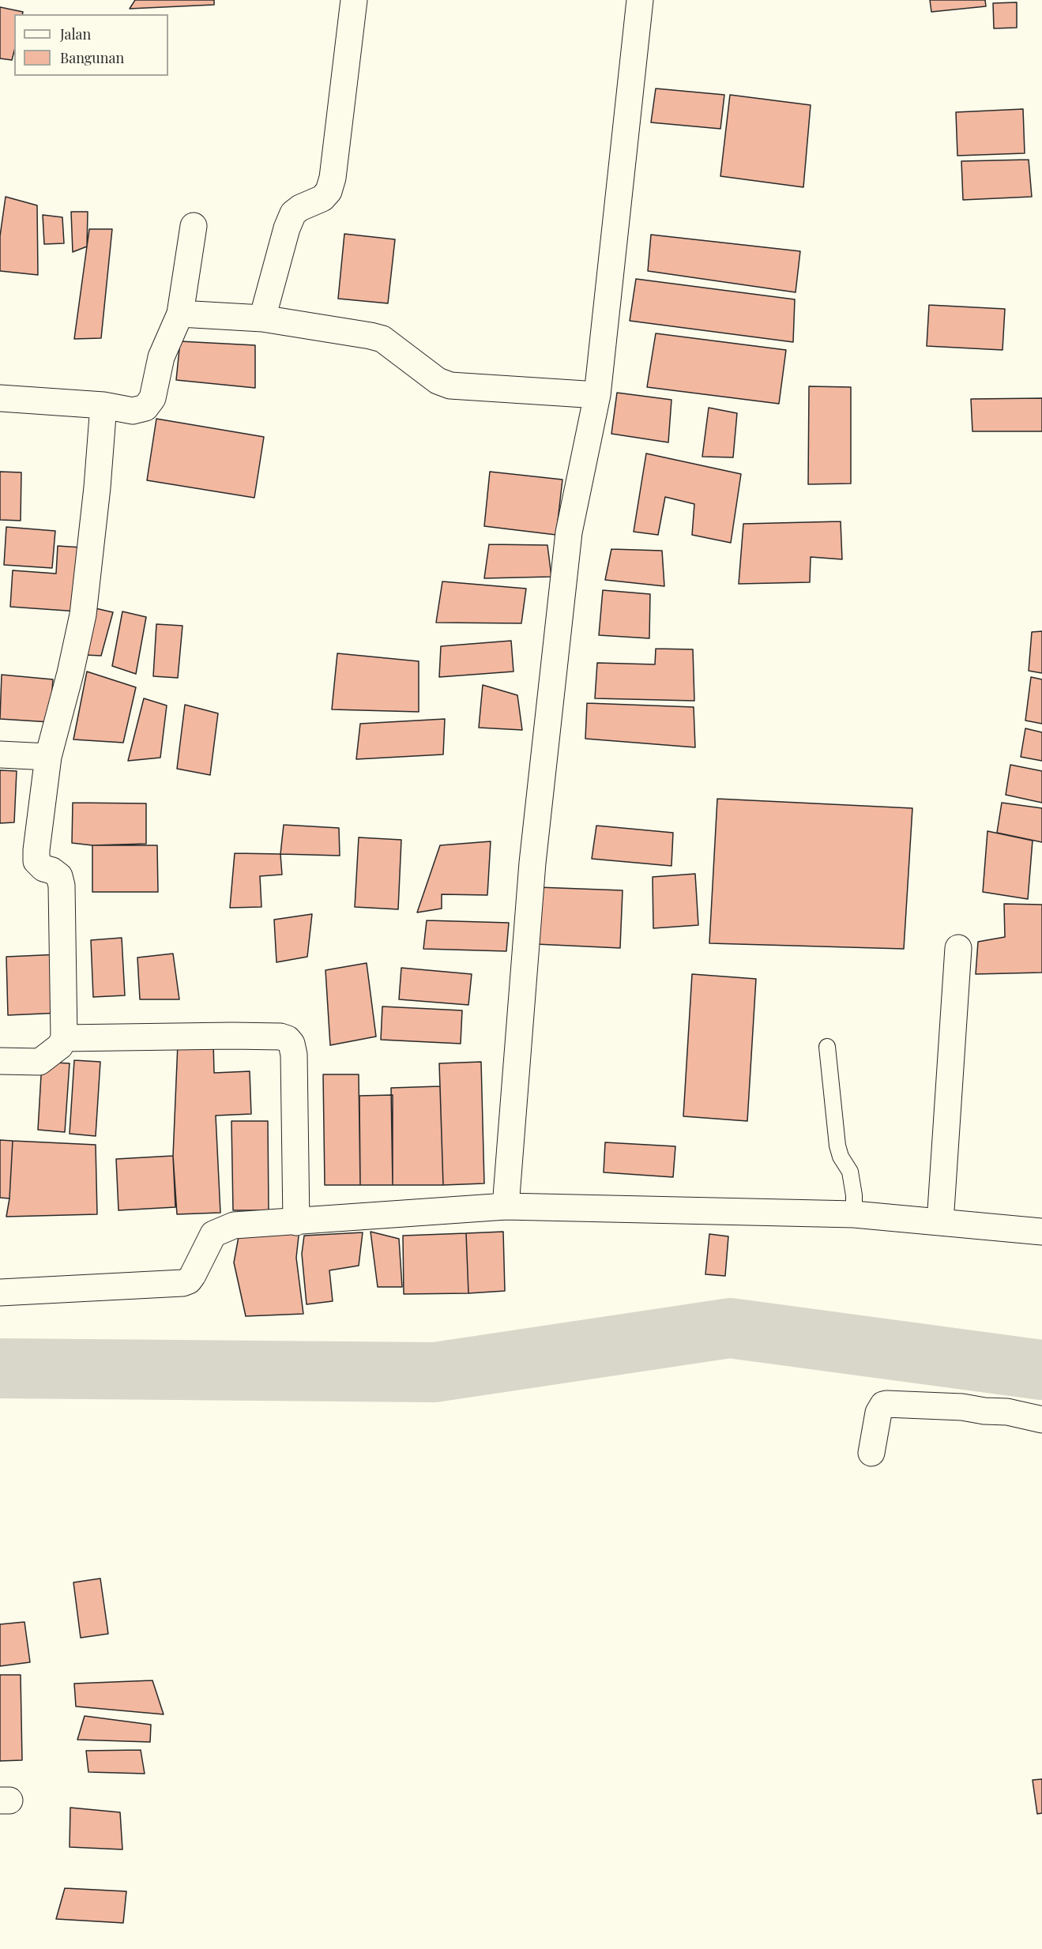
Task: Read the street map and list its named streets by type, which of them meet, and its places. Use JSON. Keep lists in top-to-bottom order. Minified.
{"legend":["Jalan","Bangunan"]}
